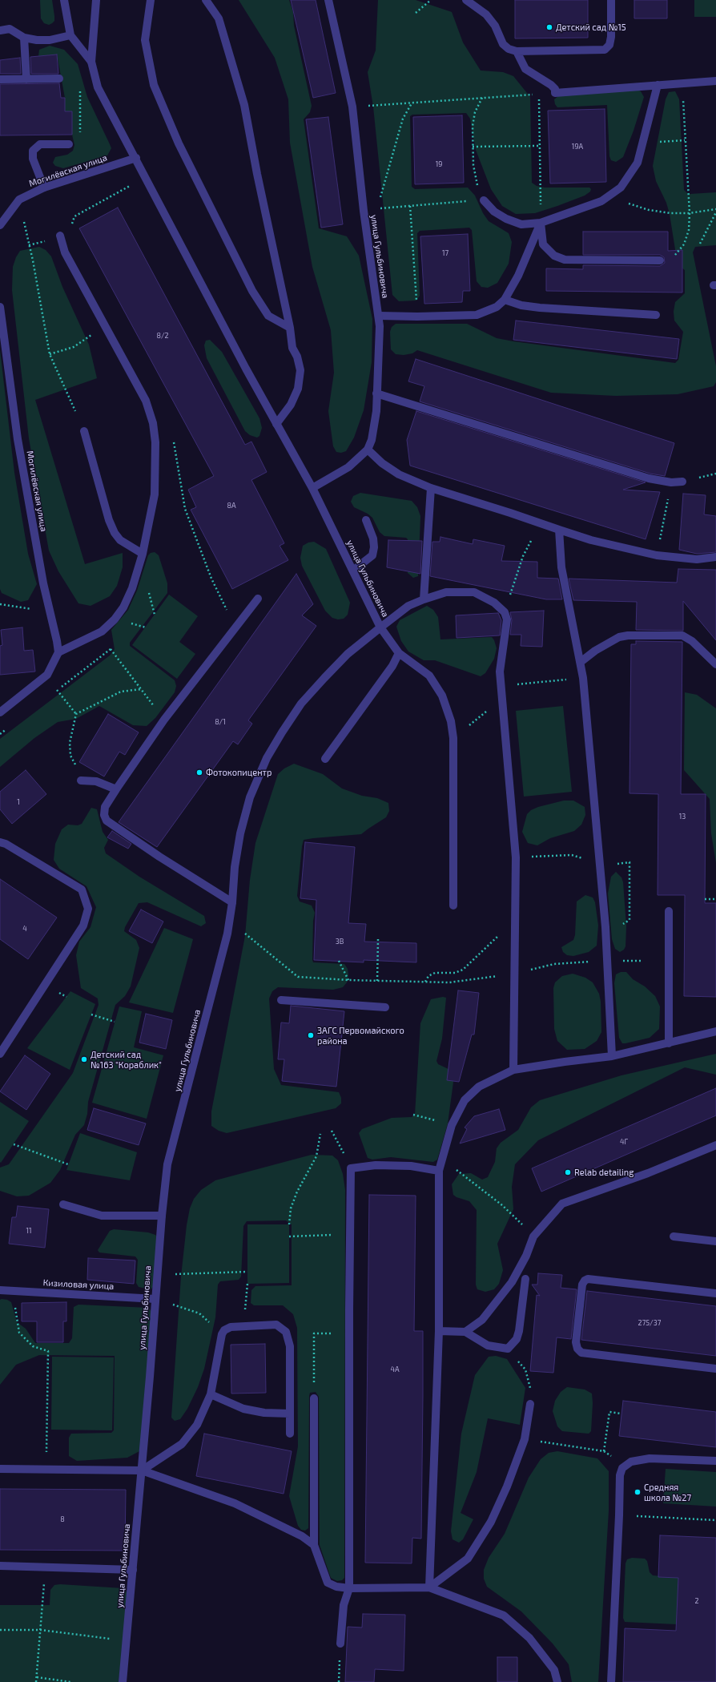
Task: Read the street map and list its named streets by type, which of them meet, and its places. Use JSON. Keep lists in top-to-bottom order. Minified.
{"streets":{"street":["Могилёвская улица","улица Гульбиновича","Кизиловая улица"]},"crossings":[["Могилёвская улица","улица Гульбиновича"],["улица Гульбиновича","Кизиловая улица"]],"places":["Детский сад №15","Фотокопицентр","ЗАГС Первомайского района","Детский сад №163 \"Кораблик\"","Relab detailing","Средняя школа №27"],"house_numbers":["19А","19","17","8/2","8А","8/1","1","13","4","3В","4Г","11","275/37","4А","8","2"]}
